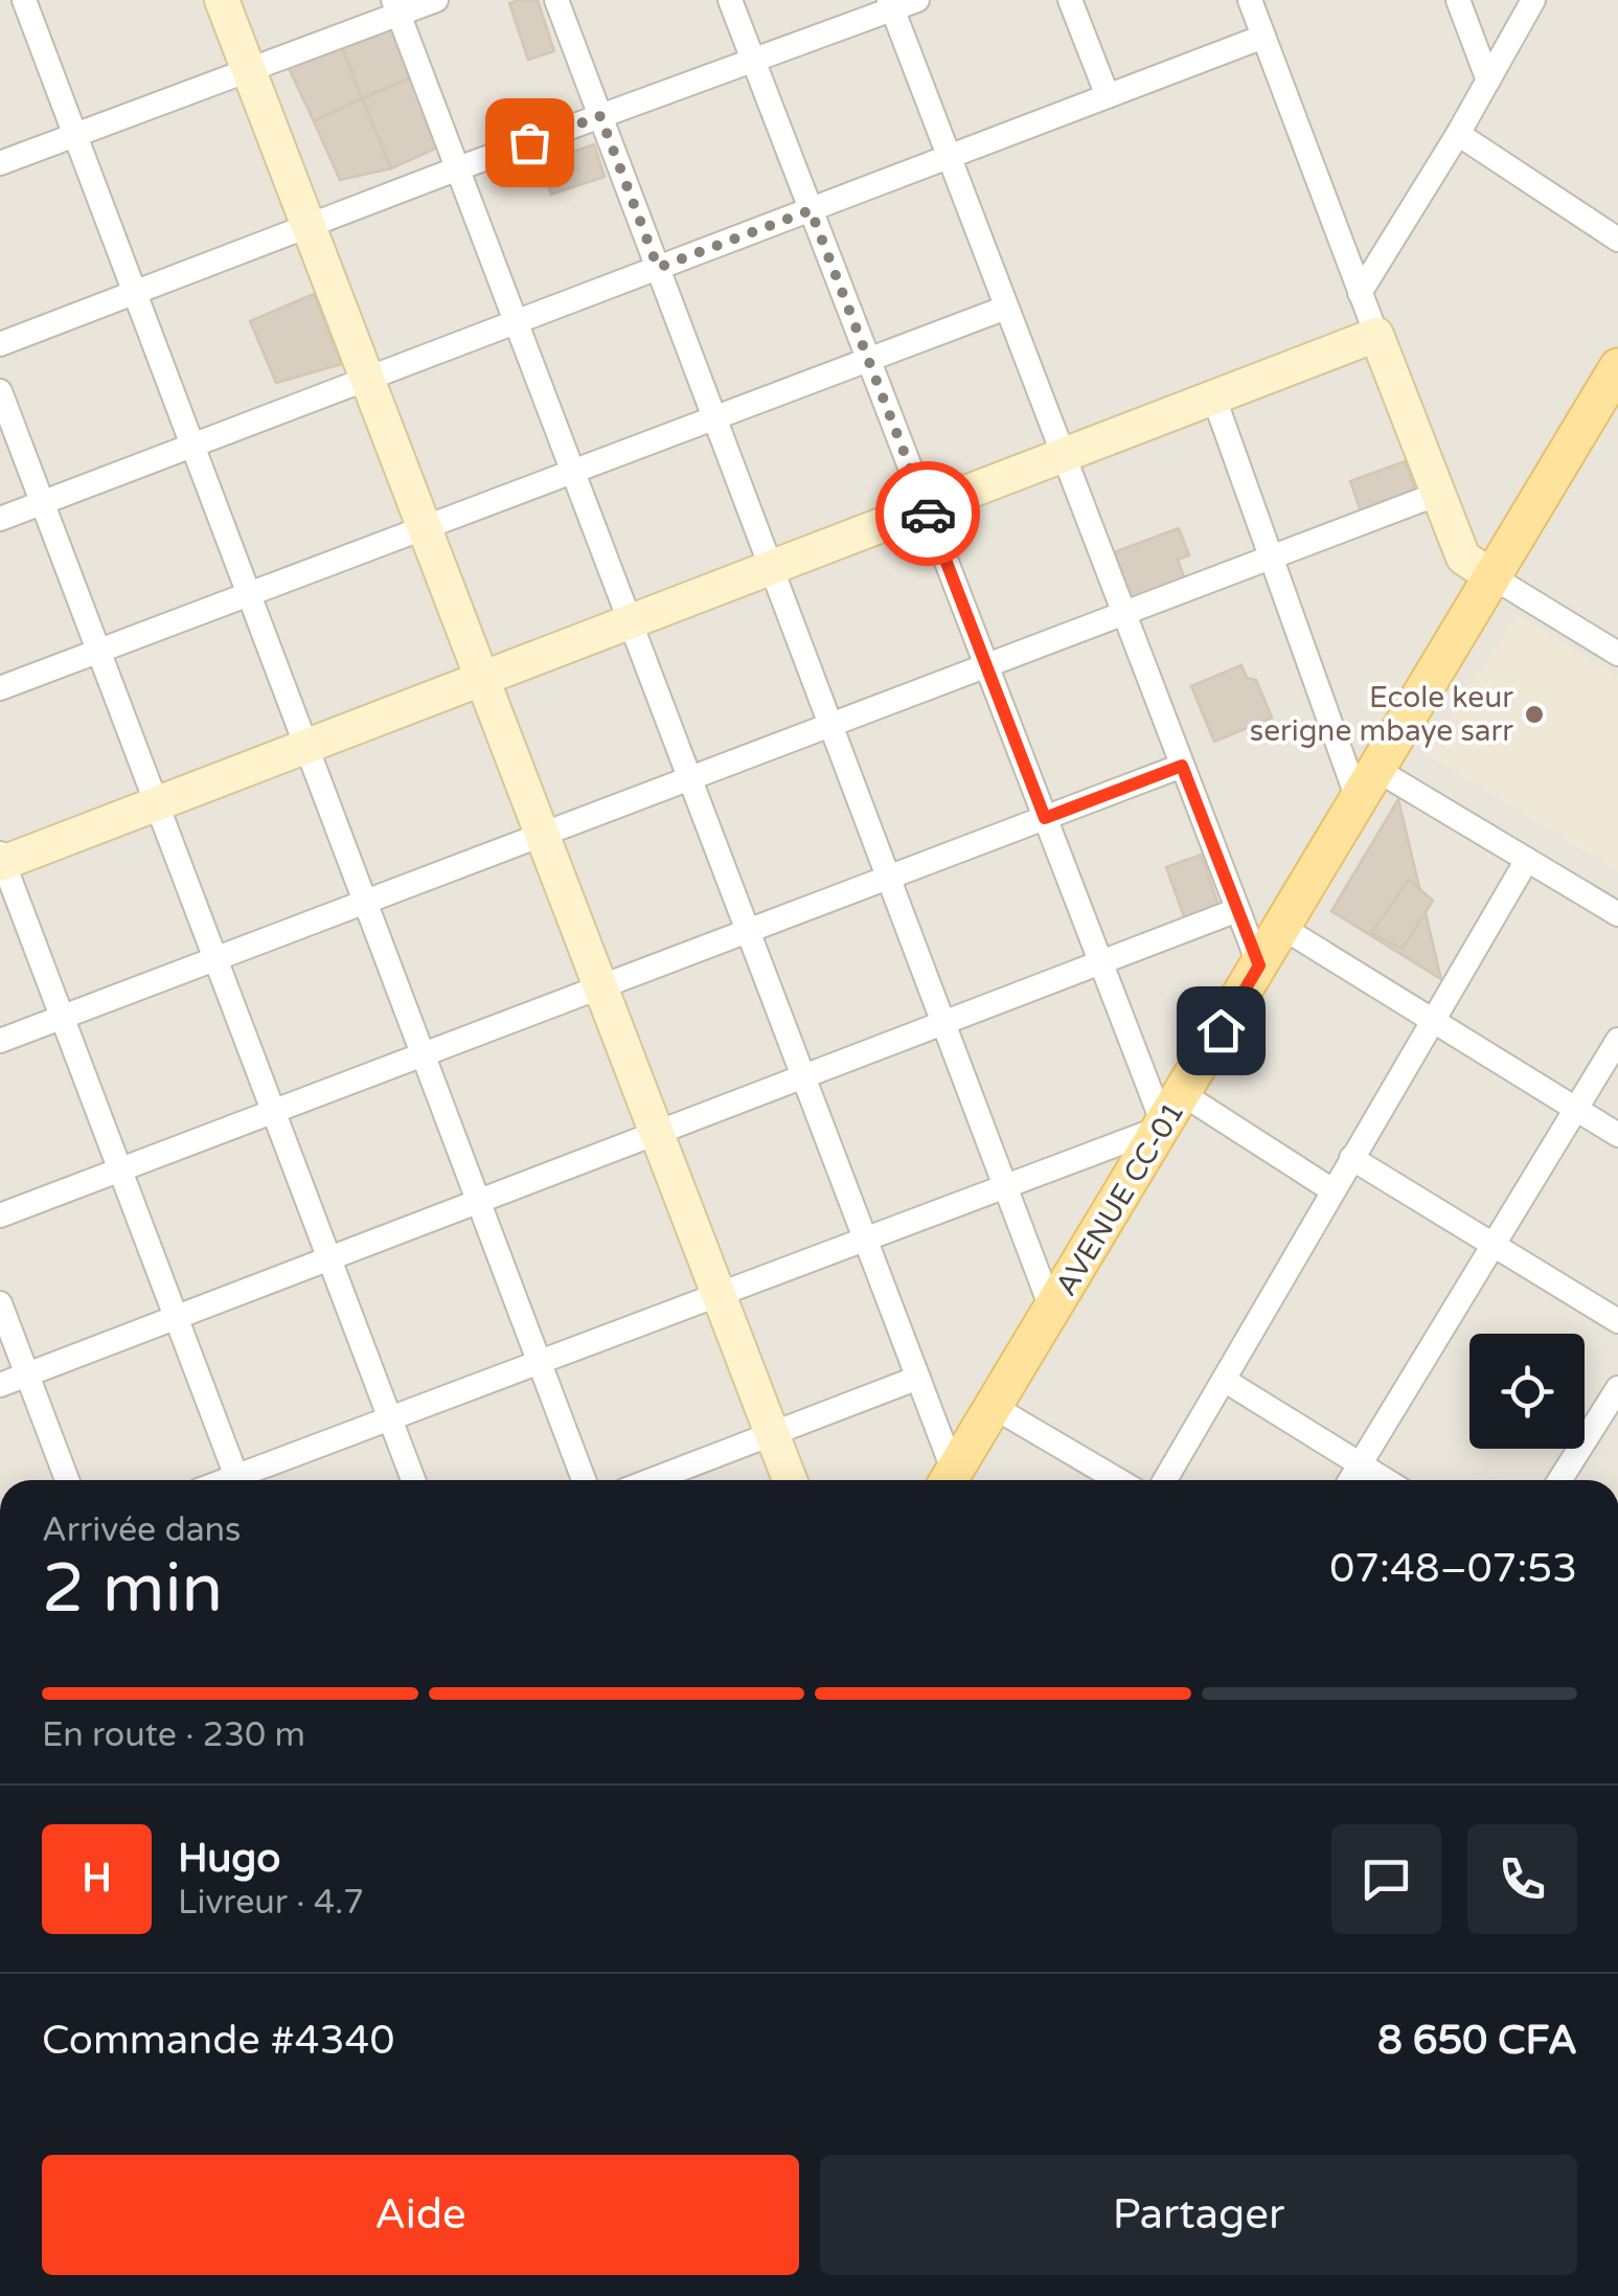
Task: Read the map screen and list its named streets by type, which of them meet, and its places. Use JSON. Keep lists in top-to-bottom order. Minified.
{"streets":{"main road":["AVENUE CC-01"]},"places":["Ecole keur serigne mbaye sarr"],"page":{"heading":["2 min","Arrivée dans","07:48–07:53"],"panel":["Hugo","Livreur · 4.7","Commande #4340","8 650 CFA"],"bar":"En route · 230 m","round":"H","buttons":["Aide","Partager"]}}
